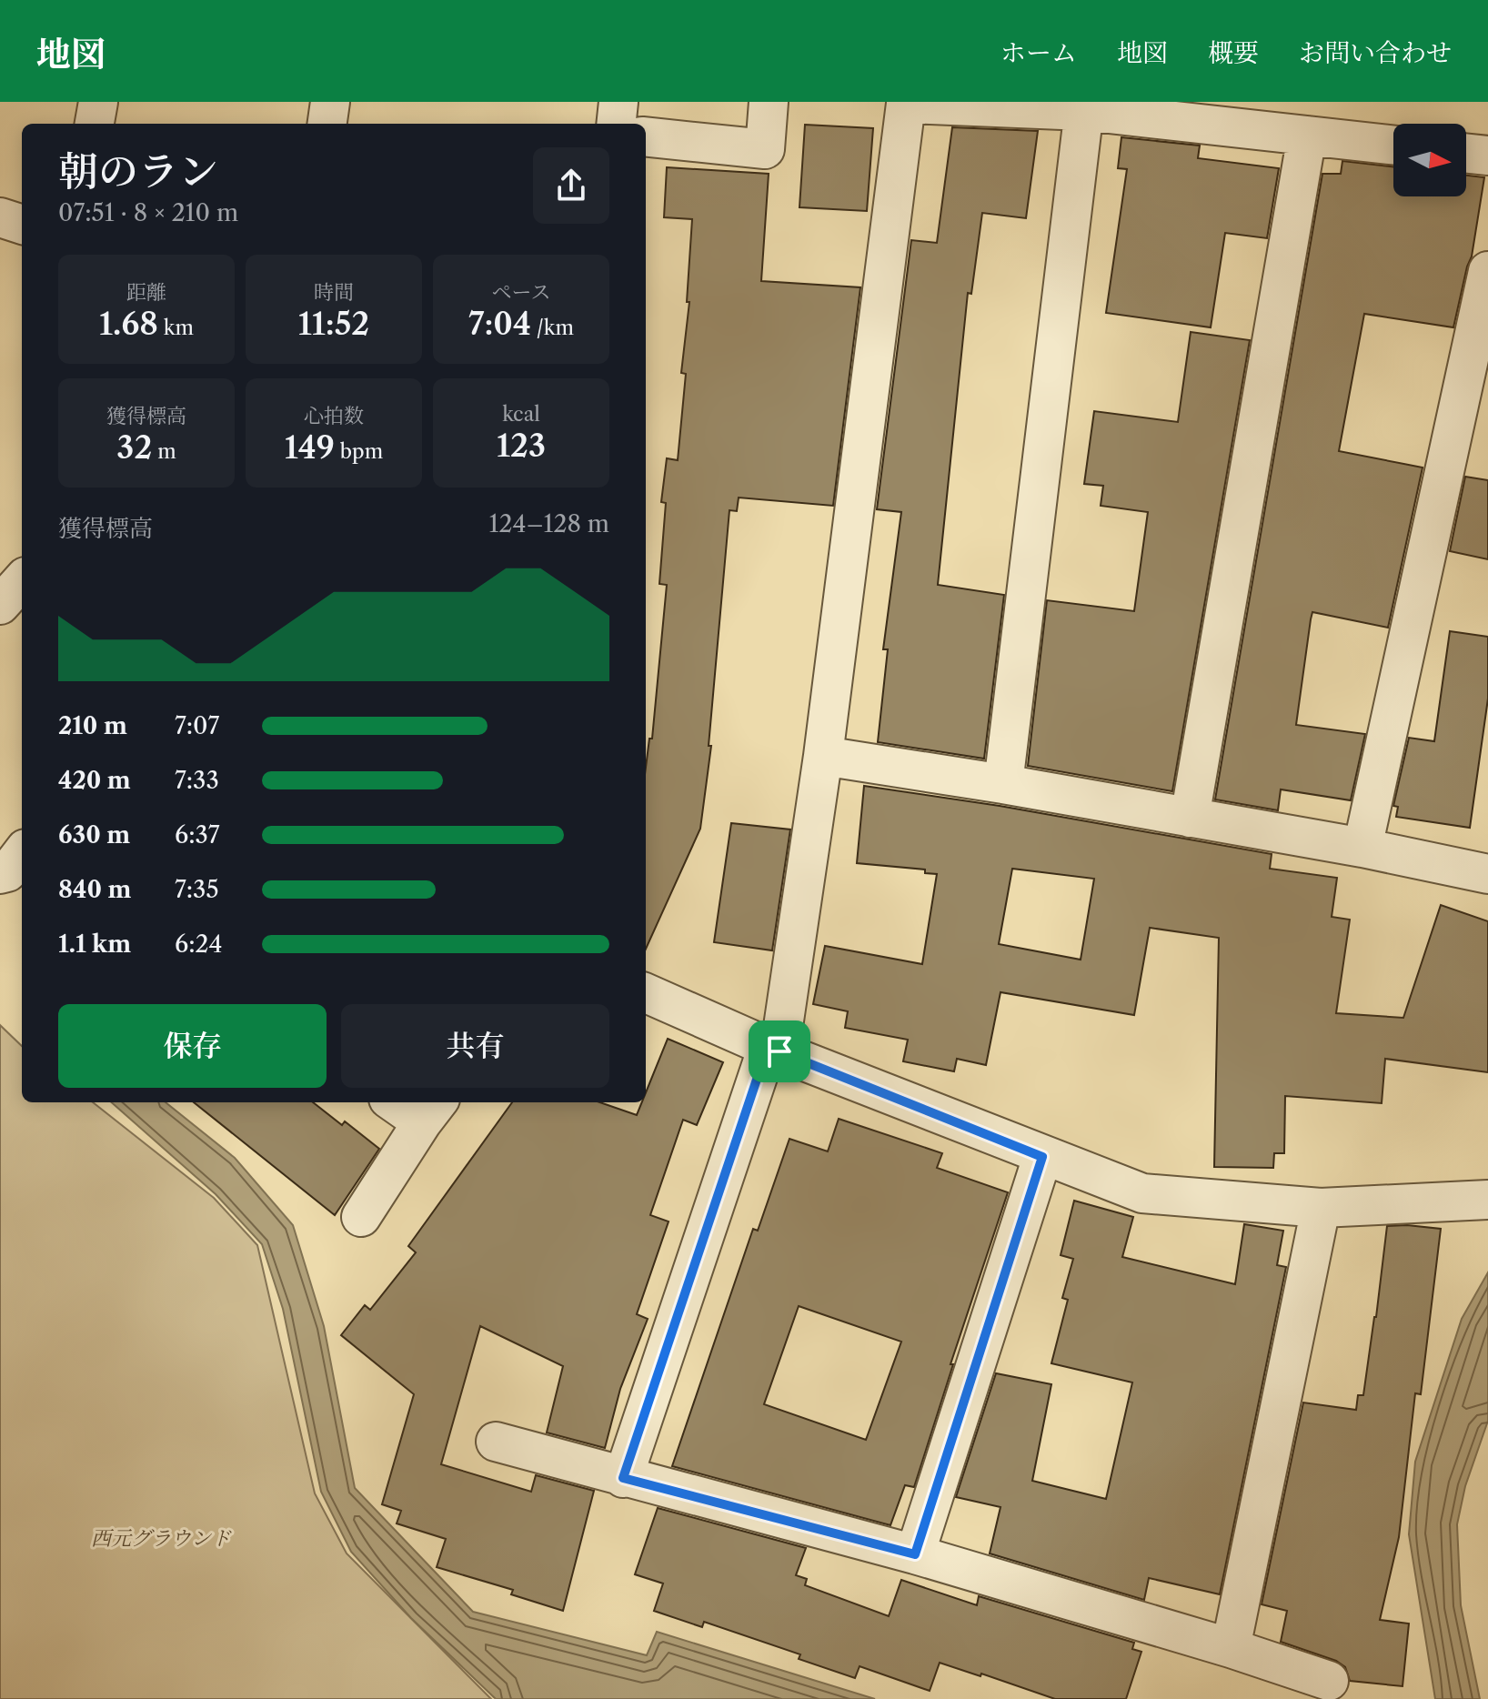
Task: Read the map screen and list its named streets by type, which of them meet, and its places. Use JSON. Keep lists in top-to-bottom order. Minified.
{"parks":["西元グラウンド"],"north":"right","page":{"header":"地図","nav":["ホーム","地図","概要","お問い合わせ"],"heading":["朝のラン","07:51 · 8 × 210 m"],"stats":[["距離","1.68 km"],["時間","11:52"],["ペース","7:04 /km"],["獲得標高","32 m"],["心拍数","149 bpm"],["kcal","123"]],"chart":["獲得標高","124–128 m"],"list":[{"name":"210 m","note":"7:07"},{"name":"420 m","note":"7:33"},{"name":"630 m","note":"6:37"},{"name":"840 m","note":"7:35"},{"name":"1.1 km","note":"6:24"}],"buttons":["保存","共有"]}}
